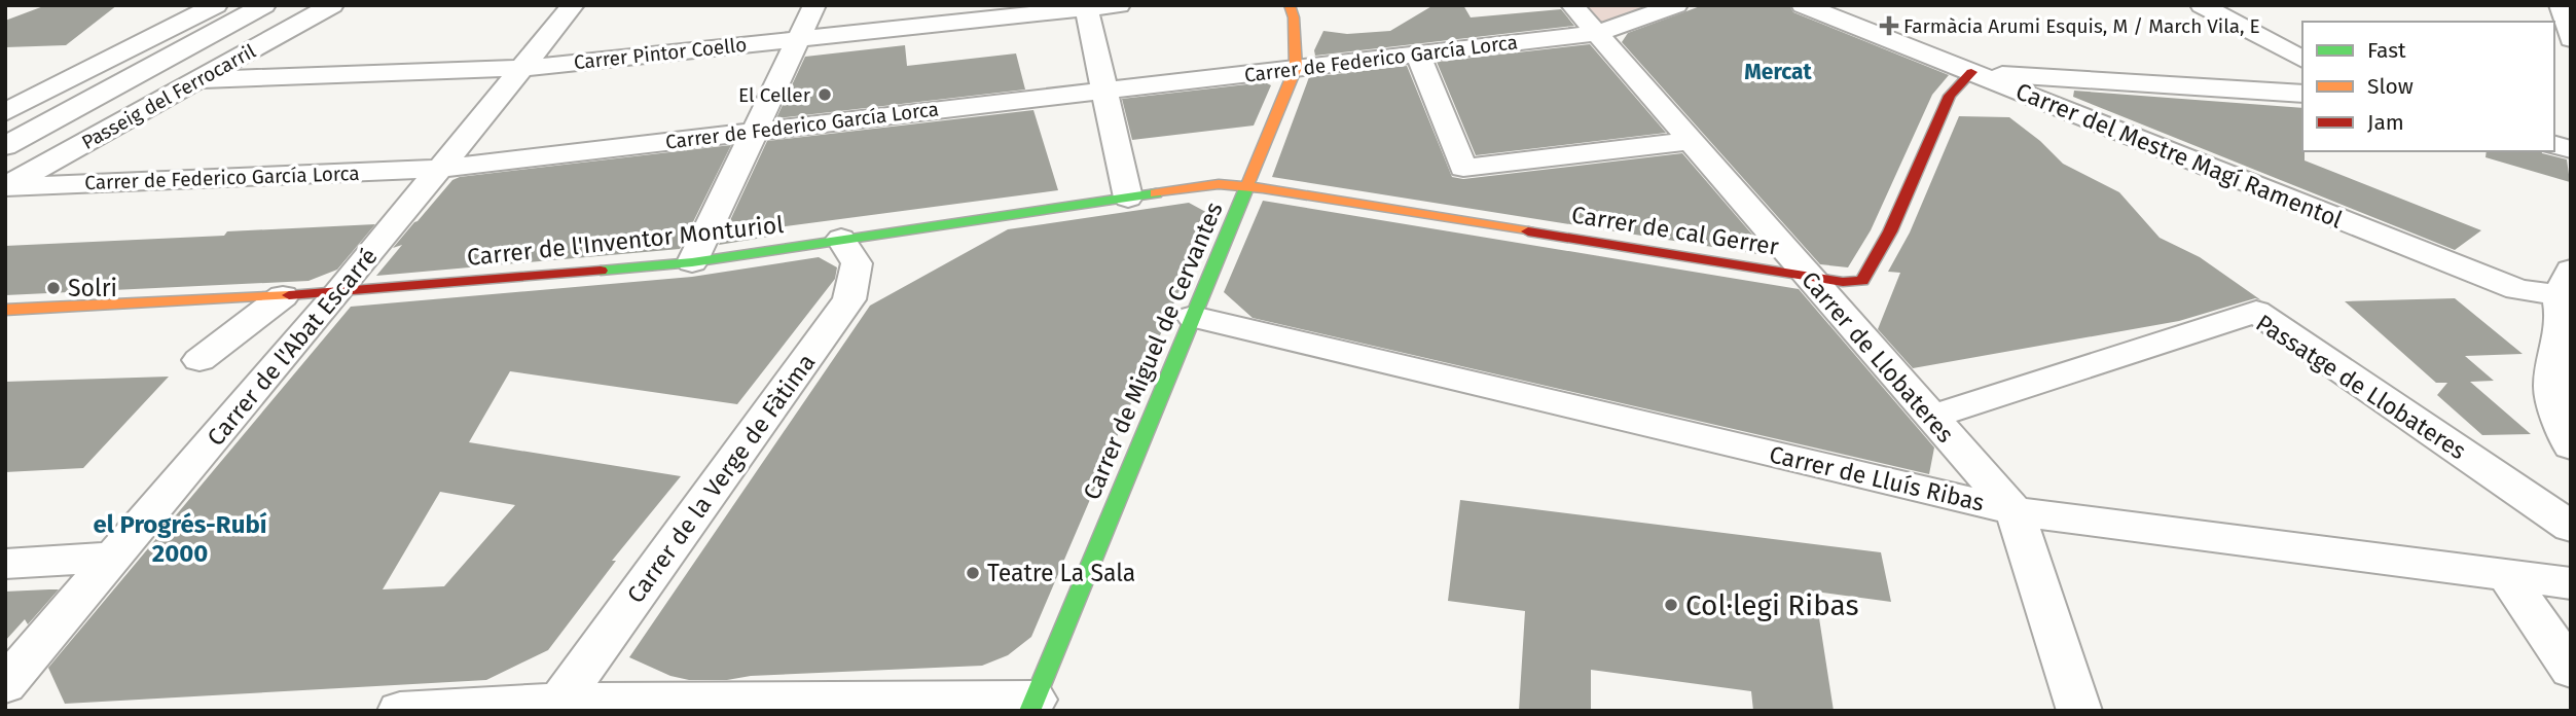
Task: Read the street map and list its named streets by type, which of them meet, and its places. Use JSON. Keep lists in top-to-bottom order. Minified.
{"streets":{"street":["Carrer Pintor Coello","Carrer de Federico García Lorca","Passeig del Ferrocarril","Carrer del Mestre Magí Ramentol","Carrer de cal Gerrer","Carrer de l'Inventor Monturiol","Carrer de l'Abat Escarré","Carrer de Miguel de Cervantes","Carrer de Llobateres","Passatge de Llobateres","Carrer de la Verge de Fàtima","Carrer de Lluís Ribas"]},"crossings":[["Carrer Pintor Coello","Passeig del Ferrocarril"],["Carrer Pintor Coello","Carrer de l'Abat Escarré"],["Carrer de Federico García Lorca","Passeig del Ferrocarril"],["Carrer de Federico García Lorca","Carrer de l'Abat Escarré"],["Carrer de Federico García Lorca","Carrer de Miguel de Cervantes"],["Carrer de Federico García Lorca","Carrer de Llobateres"],["Carrer del Mestre Magí Ramentol","Carrer de cal Gerrer"],["Carrer de cal Gerrer","Carrer de l'Inventor Monturiol"],["Carrer de cal Gerrer","Carrer de Miguel de Cervantes"],["Carrer de cal Gerrer","Carrer de Llobateres"],["Carrer de l'Inventor Monturiol","Carrer de l'Abat Escarré"],["Carrer de l'Inventor Monturiol","Carrer de Miguel de Cervantes"],["Carrer de l'Inventor Monturiol","Carrer de la Verge de Fàtima"],["Carrer de Miguel de Cervantes","Carrer de Lluís Ribas"],["Carrer de Llobateres","Passatge de Llobateres"],["Carrer de Llobateres","Carrer de Lluís Ribas"]],"districts":["Mercat","el Progrés-Rubí 2000"],"places":{"health":["Farmàcia Arumi Esquis, M / March Vila, E"],"other":["El Celler","Solri","Teatre La Sala","Col·legi Ribas"]},"legend":["Fast","Slow","Jam"]}
